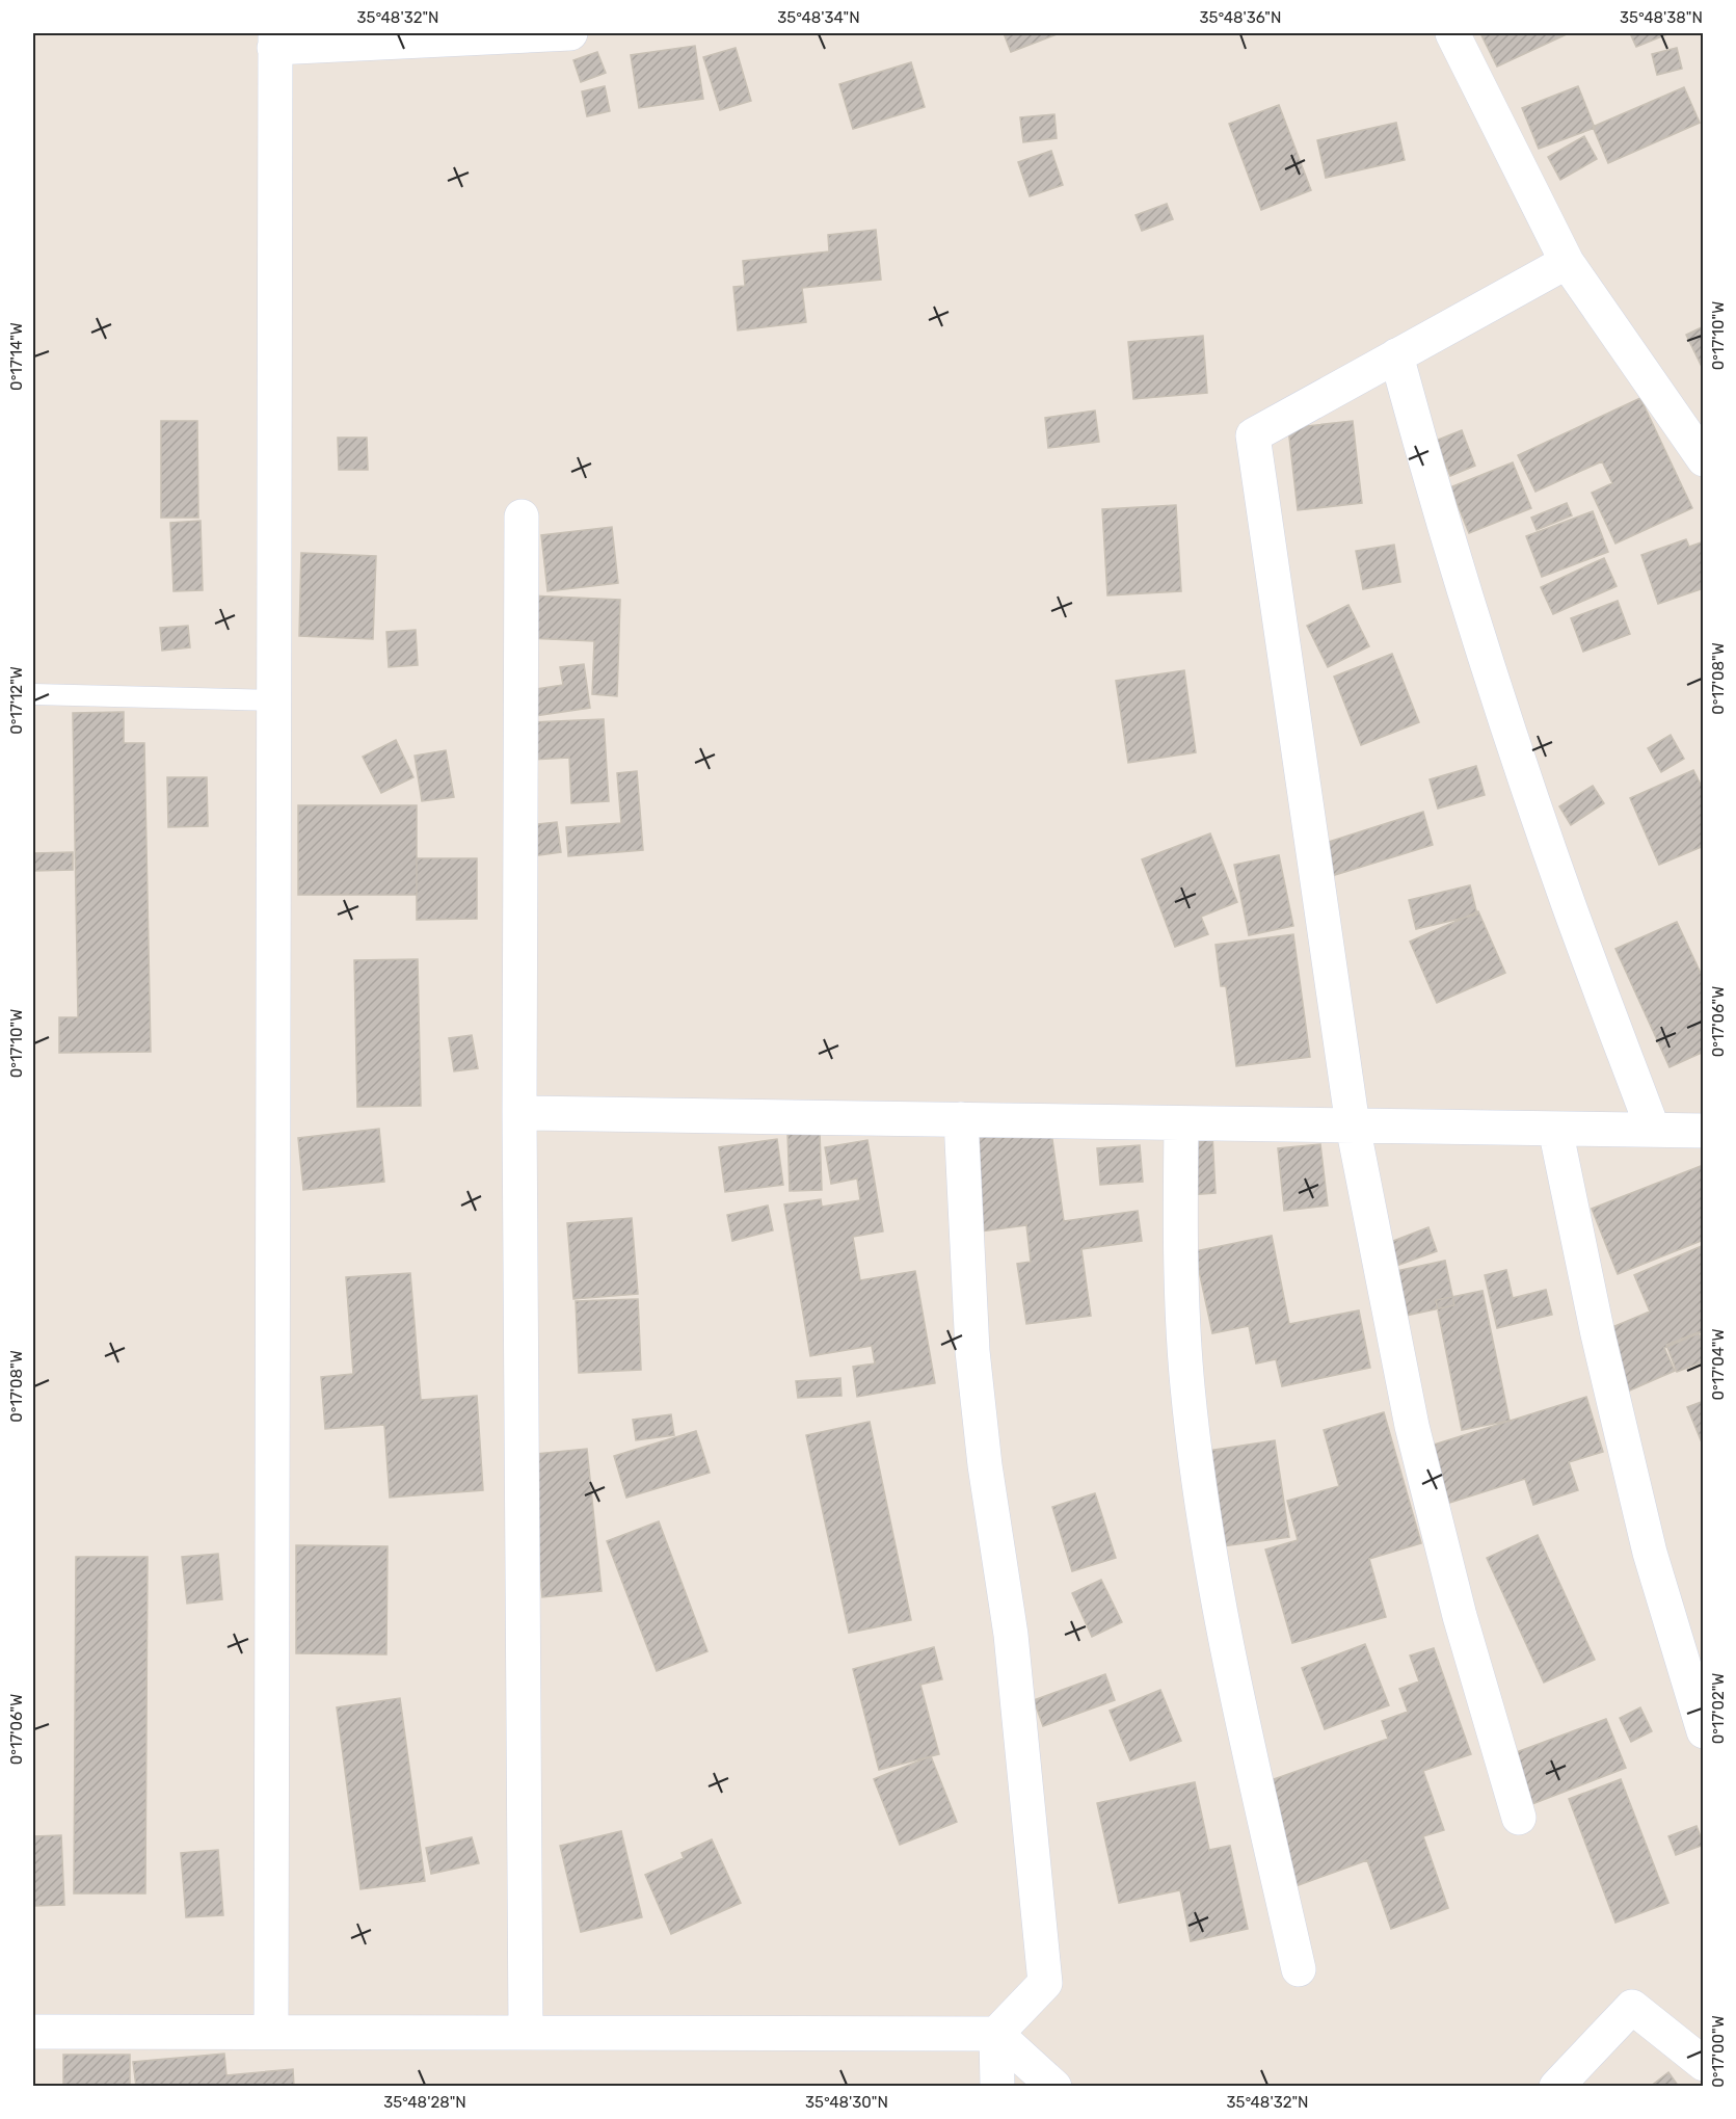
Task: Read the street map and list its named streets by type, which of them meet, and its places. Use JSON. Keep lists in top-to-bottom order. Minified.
{"coordinates":["35°48'32\"N","35°48'34\"N","35°48'36\"N","35°48'38\"N","0°17'10\"W","0°17'14\"W","0°17'08\"W","0°17'12\"W","0°17'06\"W","0°17'04\"W","0°17'02\"W","0°17'00\"W","35°48'28\"N","35°48'30\"N"]}
